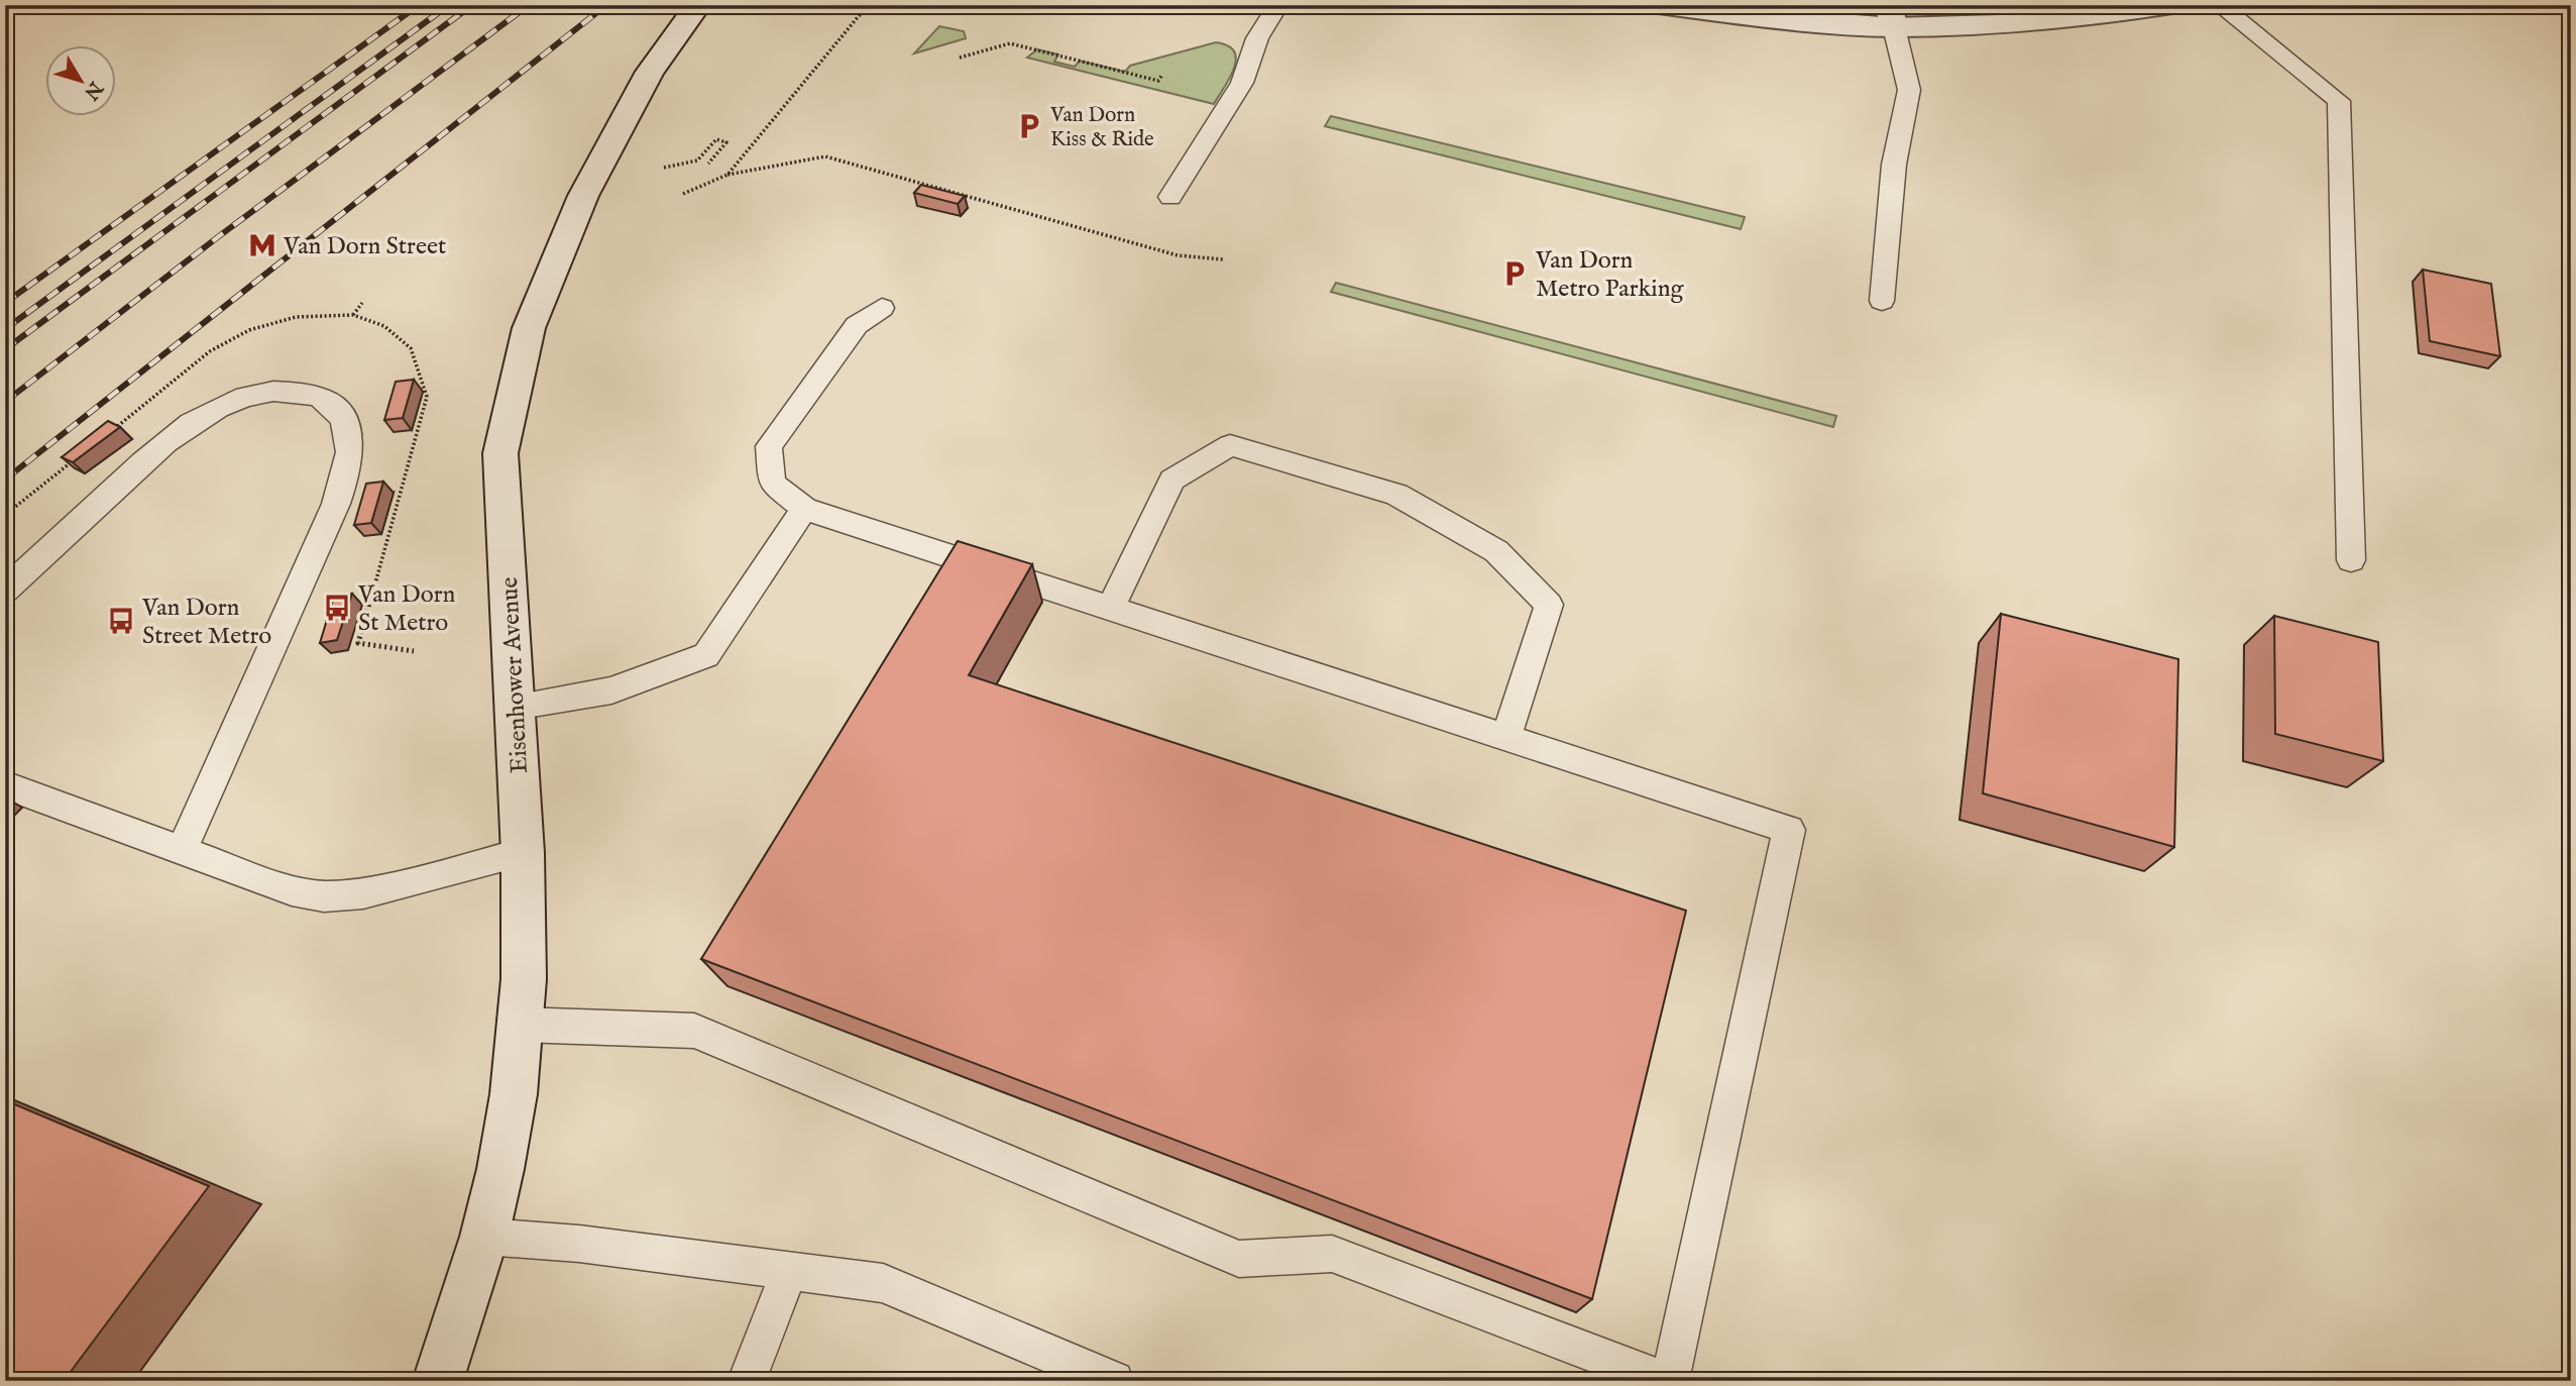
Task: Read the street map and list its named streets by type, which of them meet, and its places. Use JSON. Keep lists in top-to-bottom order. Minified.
{"streets":{"main road":["Eisenhower Avenue"]},"places":{"parking":["Van Dorn Kiss & Ride","Van Dorn Metro Parking"],"metro station":["Van Dorn Street"],"bus stop":["Van Dorn St Metro","Van Dorn Street Metro"]},"north":"bottom right"}
